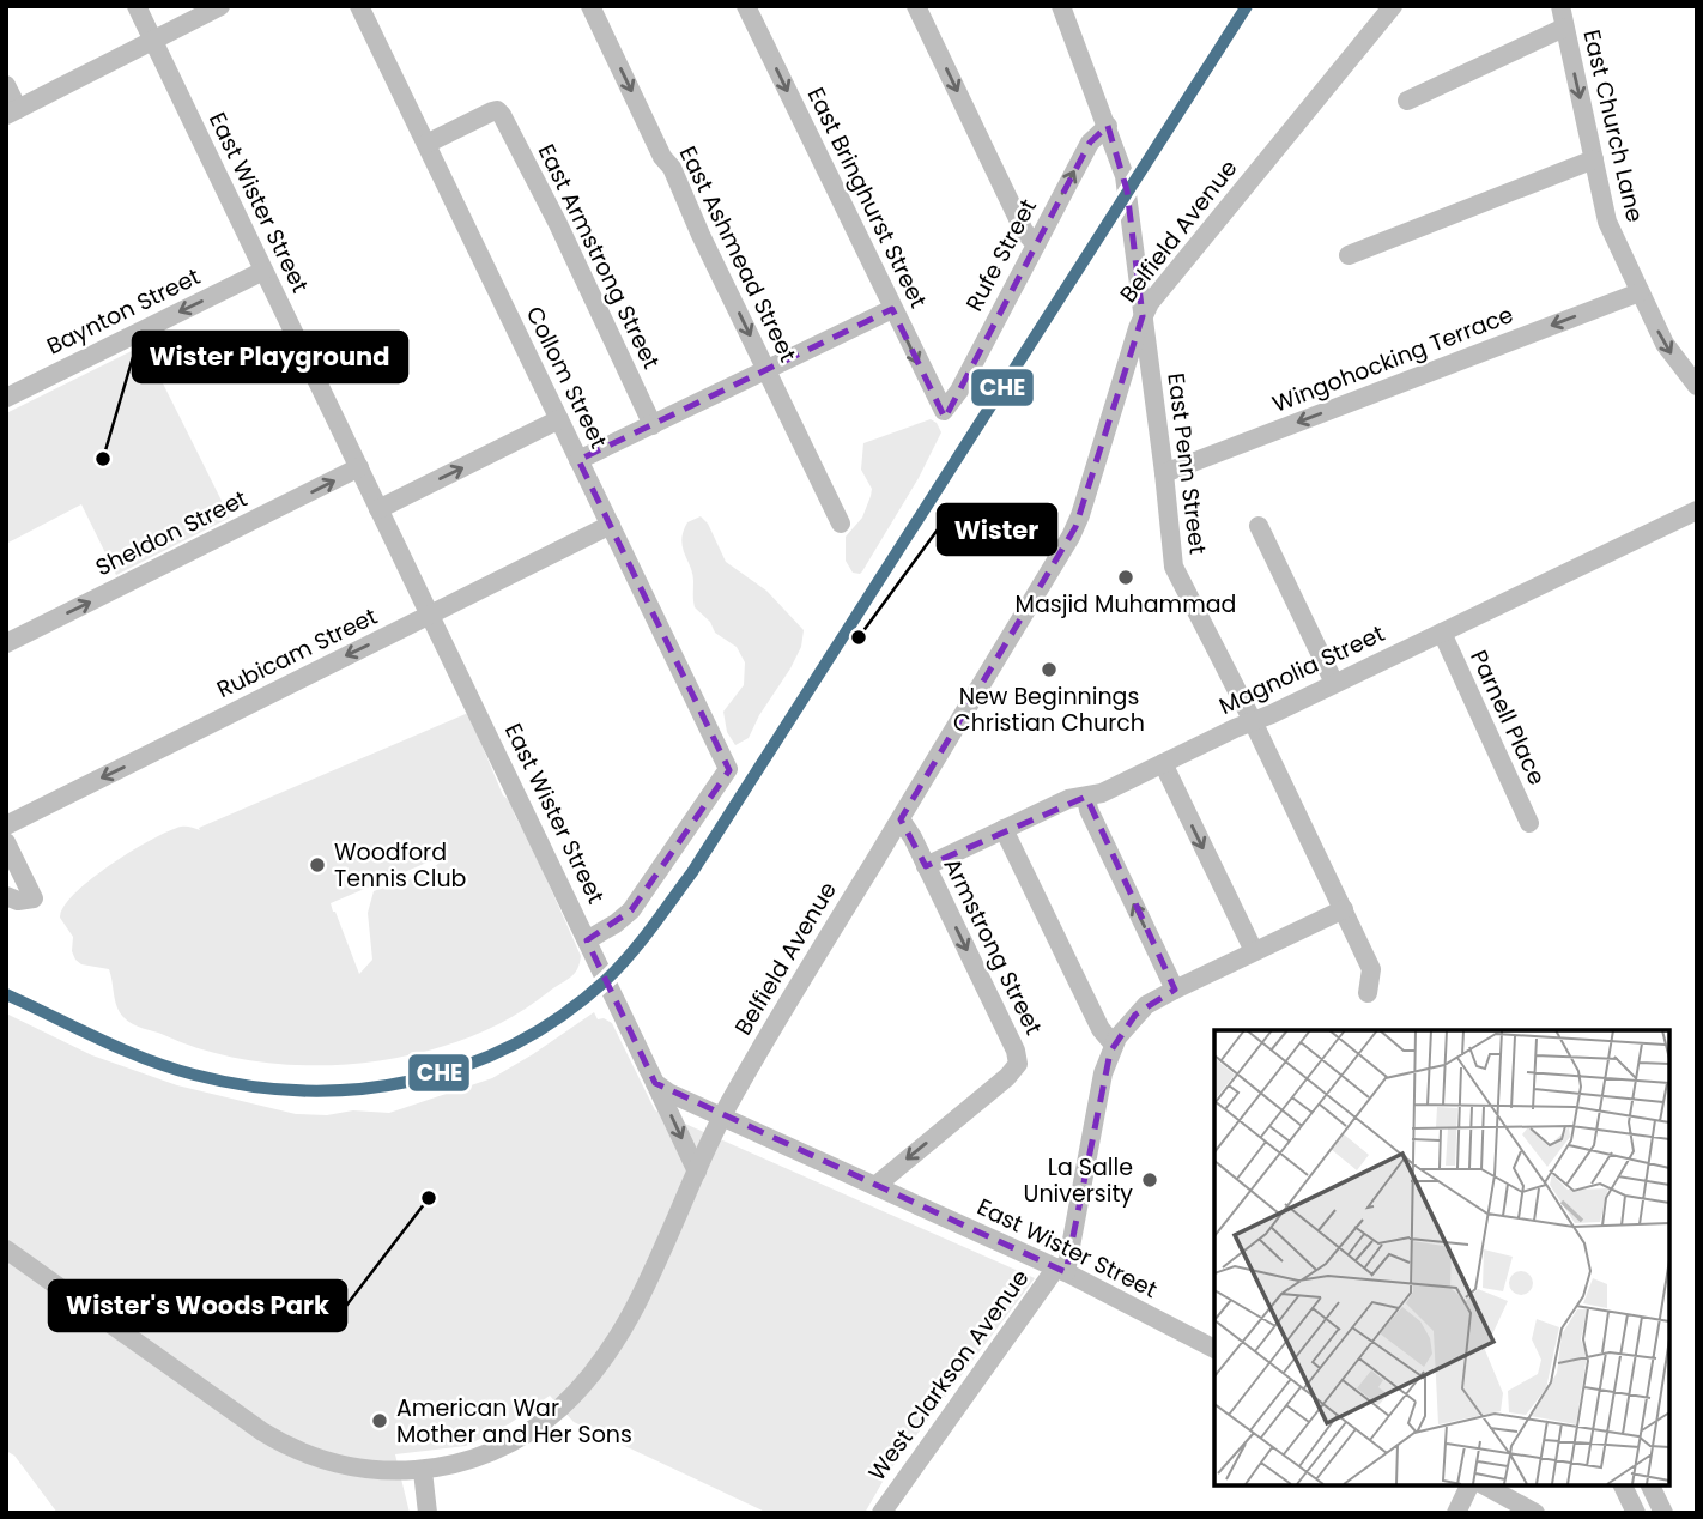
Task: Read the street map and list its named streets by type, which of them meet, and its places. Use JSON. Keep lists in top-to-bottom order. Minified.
{"streets":{"street":["East Church Lane","East Bringhurst Street","East Wister Street","Belfield Avenue","East Ashmead Street","Rufe Street","East Armstrong Street","Baynton Street","Wingohocking Terrace","Collom Street","East Penn Street","Sheldon Street","Rubicam Street","Magnolia Street","Parnell Place","Armstrong Street","West Clarkson Avenue"]},"crossings":[["East Church Lane","Wingohocking Terrace"],["East Bringhurst Street","Rufe Street"],["East Wister Street","Belfield Avenue"],["East Wister Street","Baynton Street"],["East Wister Street","Collom Street"],["East Wister Street","Sheldon Street"],["East Wister Street","Rubicam Street"],["East Wister Street","Armstrong Street"],["East Wister Street","West Clarkson Avenue"],["Belfield Avenue","East Penn Street"],["Belfield Avenue","Armstrong Street"],["Rufe Street","East Penn Street"],["East Armstrong Street","Collom Street"],["Wingohocking Terrace","East Penn Street"],["Collom Street","Rubicam Street"],["East Penn Street","Magnolia Street"],["East Penn Street","West Clarkson Avenue"],["Magnolia Street","Parnell Place"],["Magnolia Street","Armstrong Street"]],"one_way":["East Church Lane","East Ashmead Street","Rufe Street","Baynton Street","Sheldon Street","Rubicam Street"],"places":["Wister Playground","Masjid Muhammad","Wister","New Beginnings Christian Church","Woodford Tennis Club","La Salle University","Wister's Woods Park","American War Mother and Her Sons"],"lines":["transit line CHE"]}
